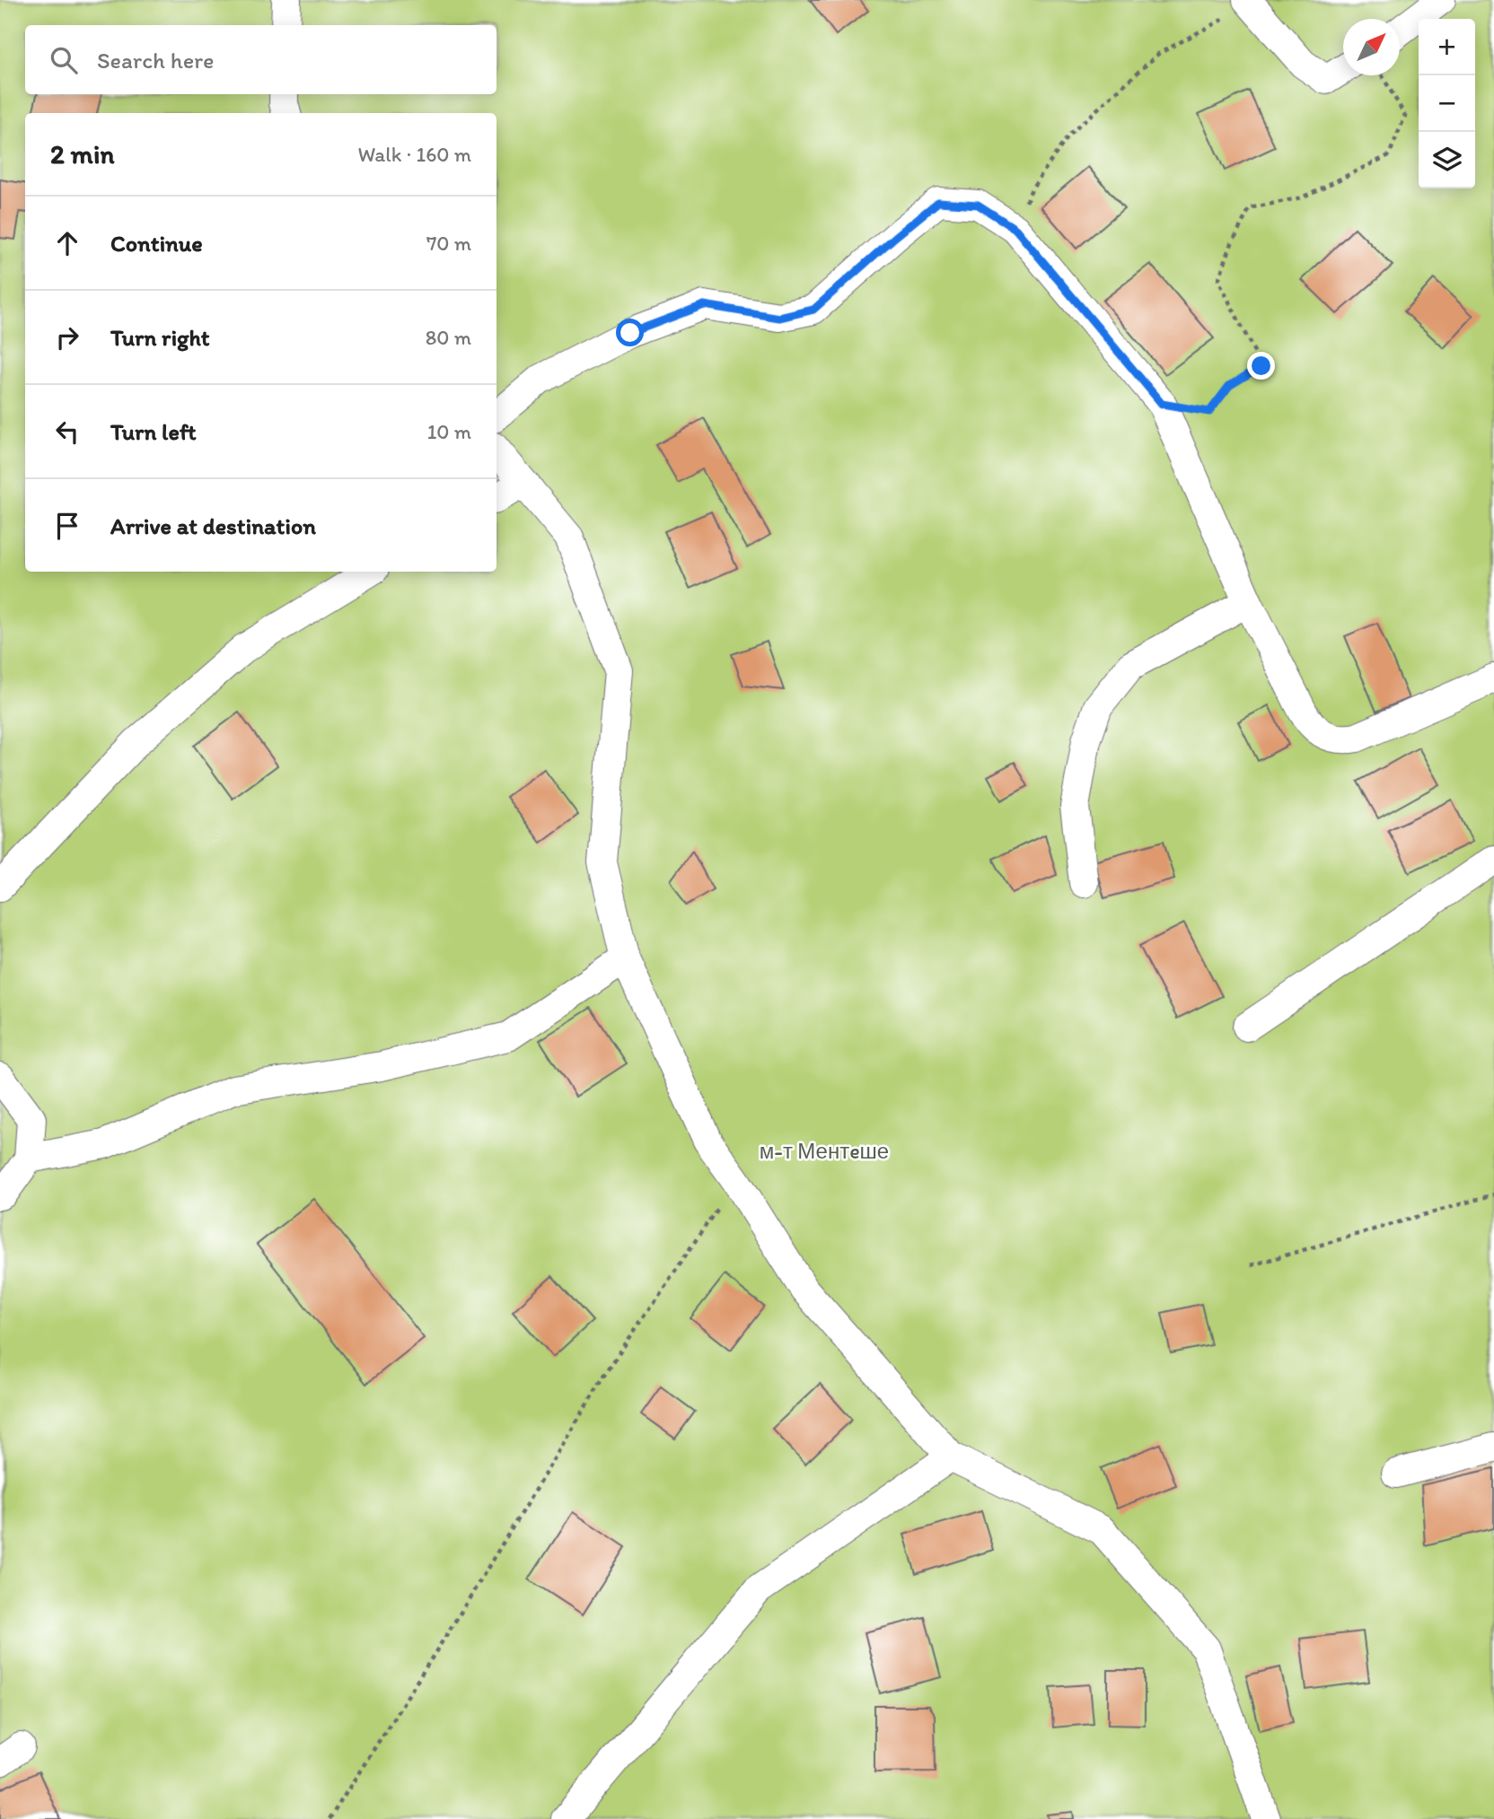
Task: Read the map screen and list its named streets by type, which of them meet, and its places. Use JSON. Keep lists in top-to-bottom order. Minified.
{"parks":["м-т Ментeше"],"north":"top right","page":{"map_buttons":["+","−"],"search":"Search here","heading":["2 min","Walk · 160 m"],"list":[["Continue","70 m"],["Turn right","80 m"],["Turn left","10 m"],"Arrive at destination"]}}
